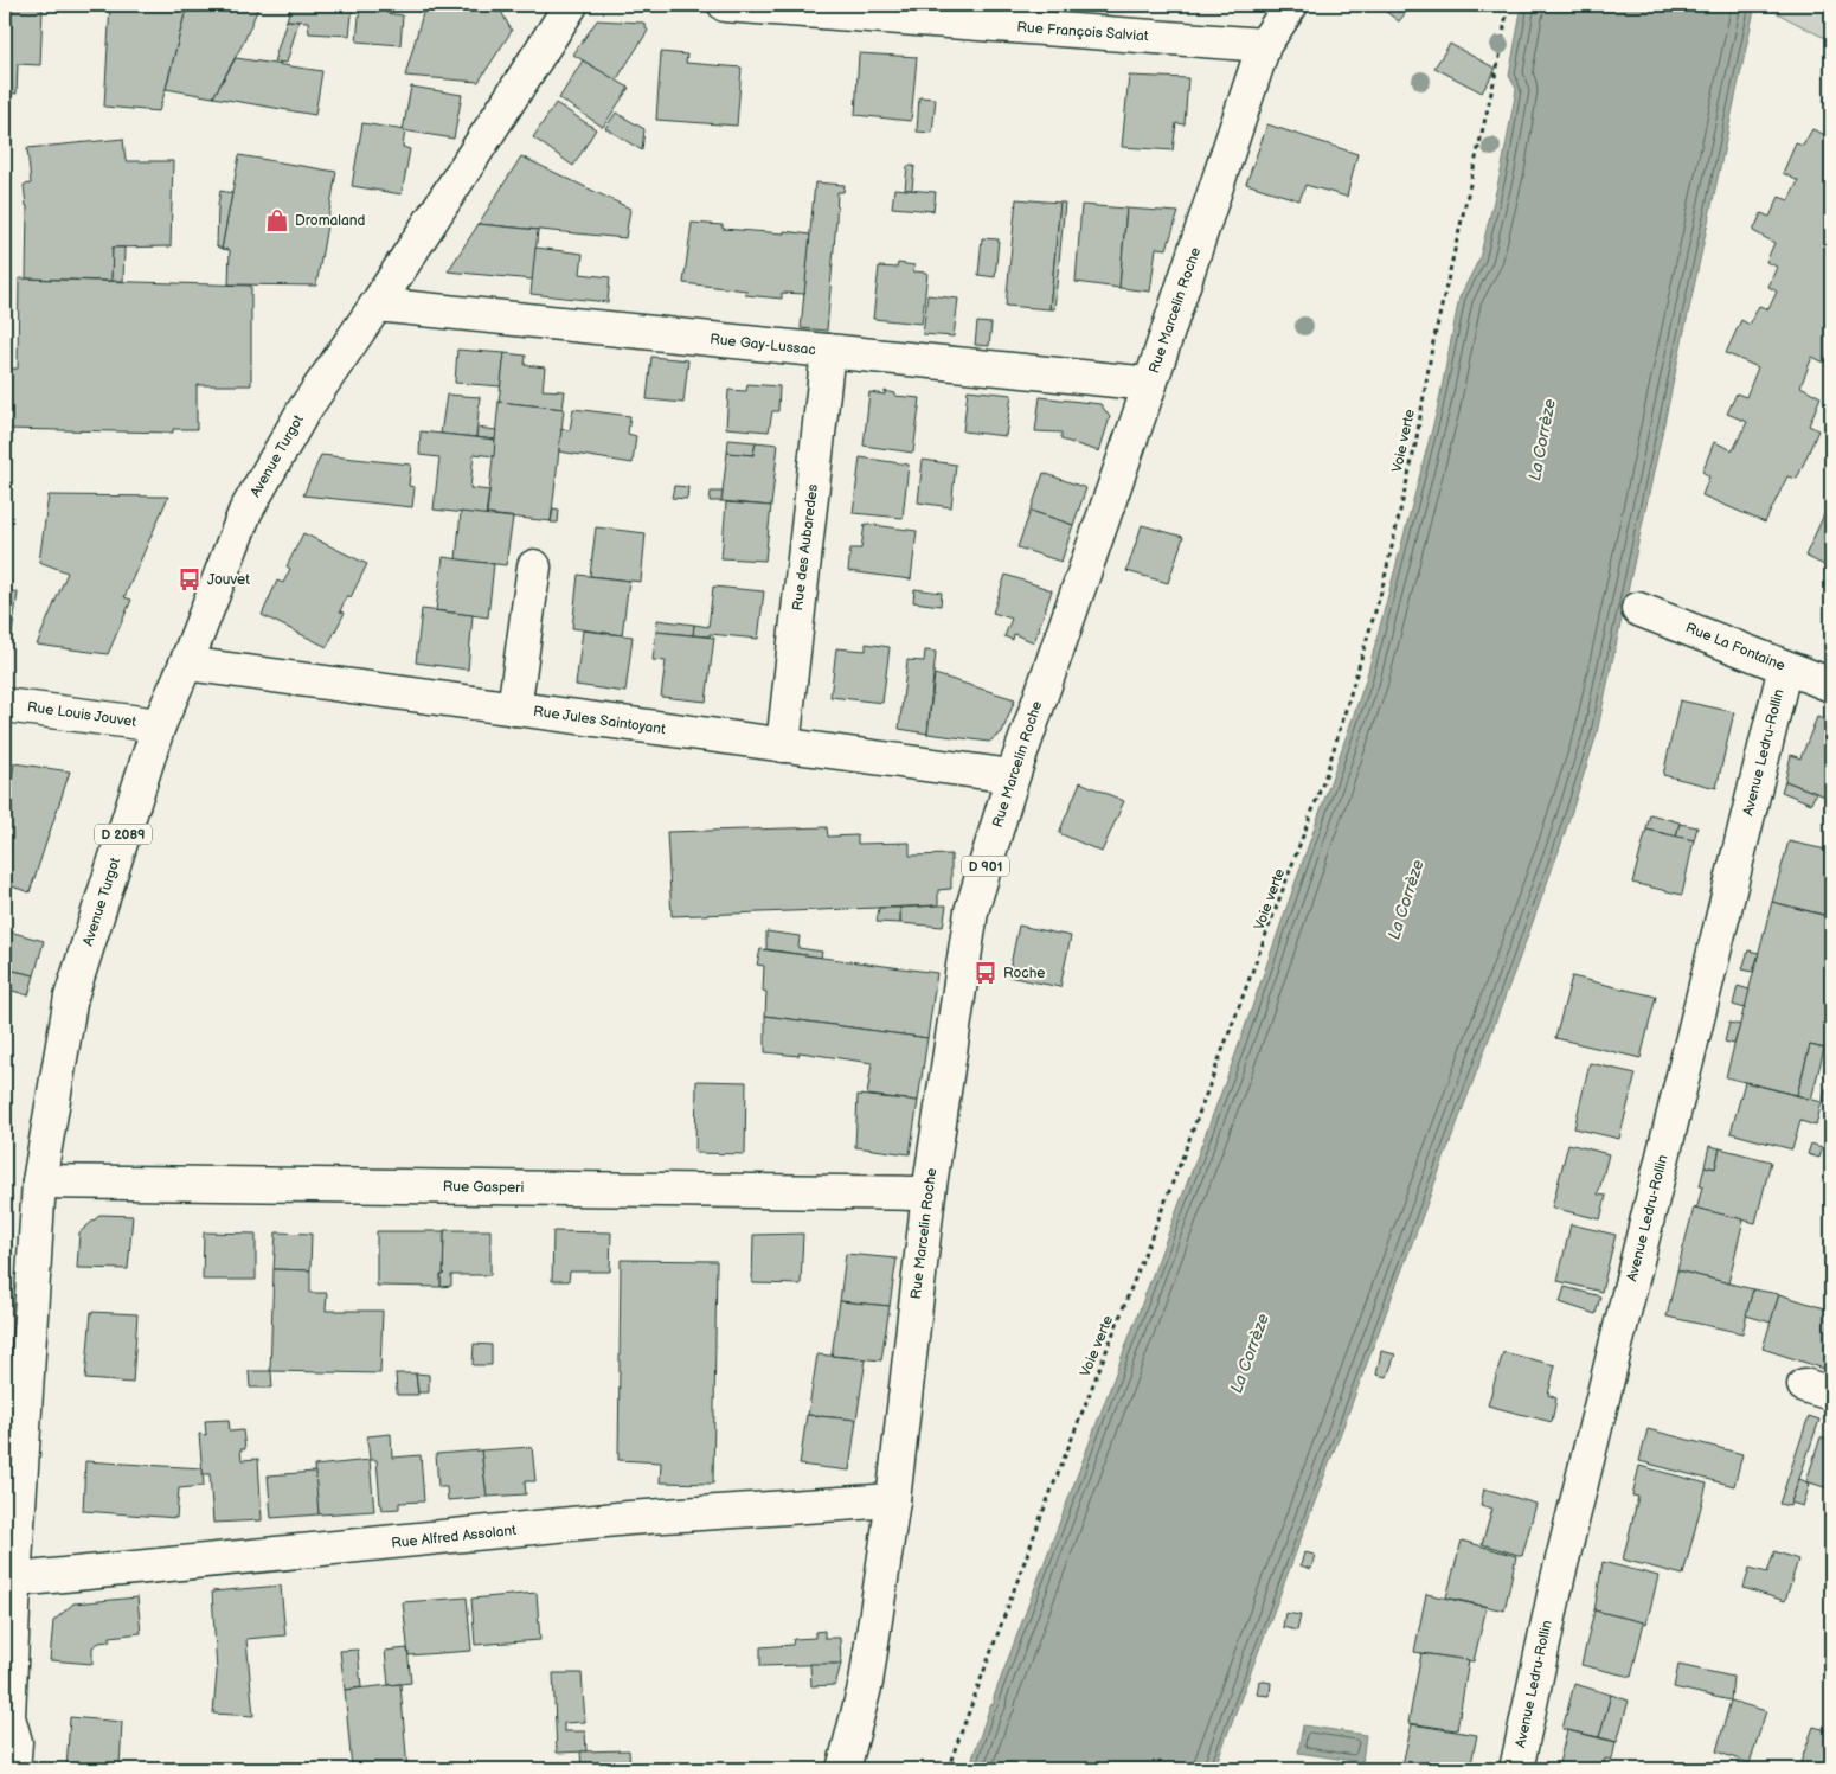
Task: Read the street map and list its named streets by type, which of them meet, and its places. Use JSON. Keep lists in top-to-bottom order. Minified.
{"streets":{"street":["Rue François Salviat","Rue Marcelin Roche","Rue Gay-Lussac","Avenue Turgot","Rue des Aubaredes","Rue La Fontaine","Rue Louis Jouvet","Rue Jules Saintoyant","Avenue Ledru-Rollin","D 2089","D 901","Rue Gasperi","Rue Alfred Assolant"],"path":["Voie verte"]},"crossings":[["Rue François Salviat","Rue Marcelin Roche"],["Rue Marcelin Roche","Rue Gay-Lussac"],["Rue Marcelin Roche","Rue Jules Saintoyant"],["Rue Marcelin Roche","Rue Gasperi"],["Rue Marcelin Roche","Rue Alfred Assolant"],["Rue Gay-Lussac","Avenue Turgot"],["Rue Gay-Lussac","Rue des Aubaredes"],["Avenue Turgot","Rue Louis Jouvet"],["Avenue Turgot","Rue Jules Saintoyant"],["Avenue Turgot","Rue Gasperi"],["Avenue Turgot","Rue Alfred Assolant"],["Rue des Aubaredes","Rue Jules Saintoyant"],["Rue La Fontaine","Avenue Ledru-Rollin"]],"water":["La Corrèze"],"places":{"shop":["Dromaland"],"bus stop":["Jouvet","Roche"]}}
